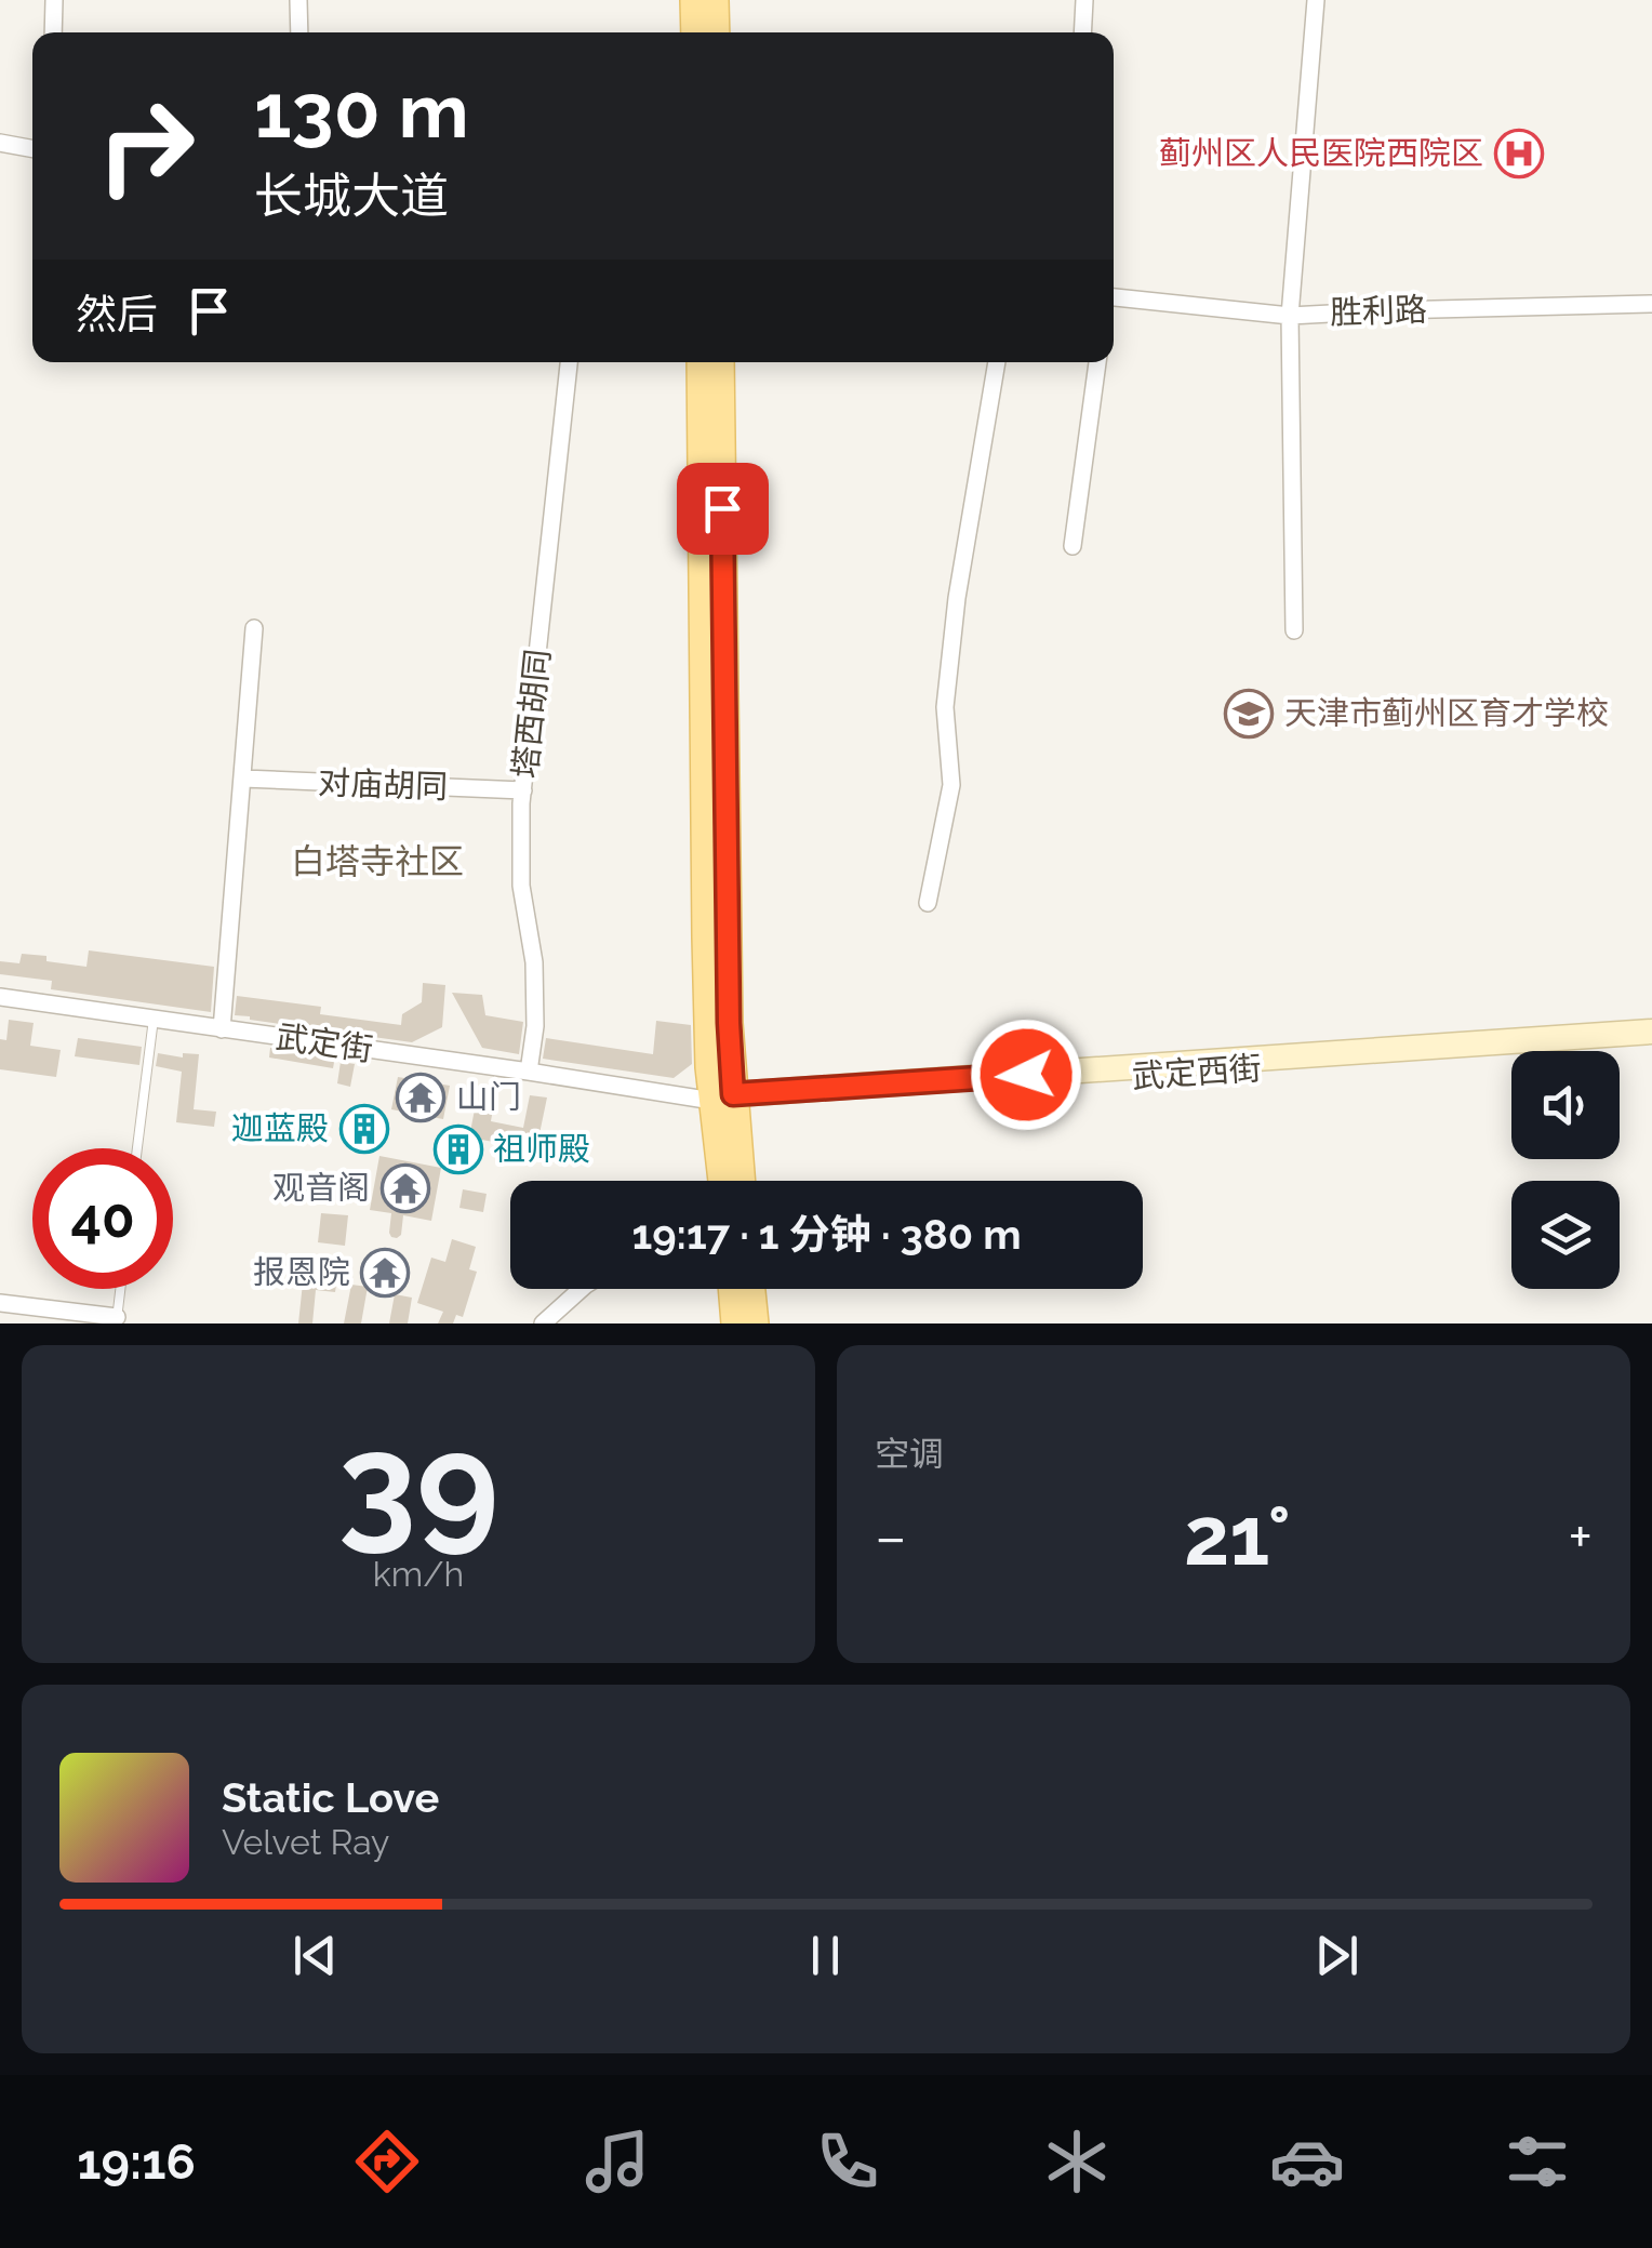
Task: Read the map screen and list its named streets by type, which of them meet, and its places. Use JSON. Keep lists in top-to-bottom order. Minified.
{"streets":{"street":["胜利路","塔西胡同","对庙胡同","武定街","武定西街"]},"crossings":[["塔西胡同","对庙胡同"],["塔西胡同","武定街"],["武定街","武定西街"]],"districts":["白塔寺社区"],"places":{"hospital":["蓟州区人民医院西院区"],"school or university":["天津市蓟州区育才学校"],"temple":["山门","观音阁","报恩院"],"building":["迦蓝殿","祖师殿"]},"page":{"turn":["130 m","长城大道"],"then":"然后","limit":"40","trip":"19:17 · 1 分钟 · 380 m","tile":[["39","km/h"],"空调"],"heat":["−","21°","+"],"song":["Static Love","Velvet Ray"],"tabs":"19:16"}}
